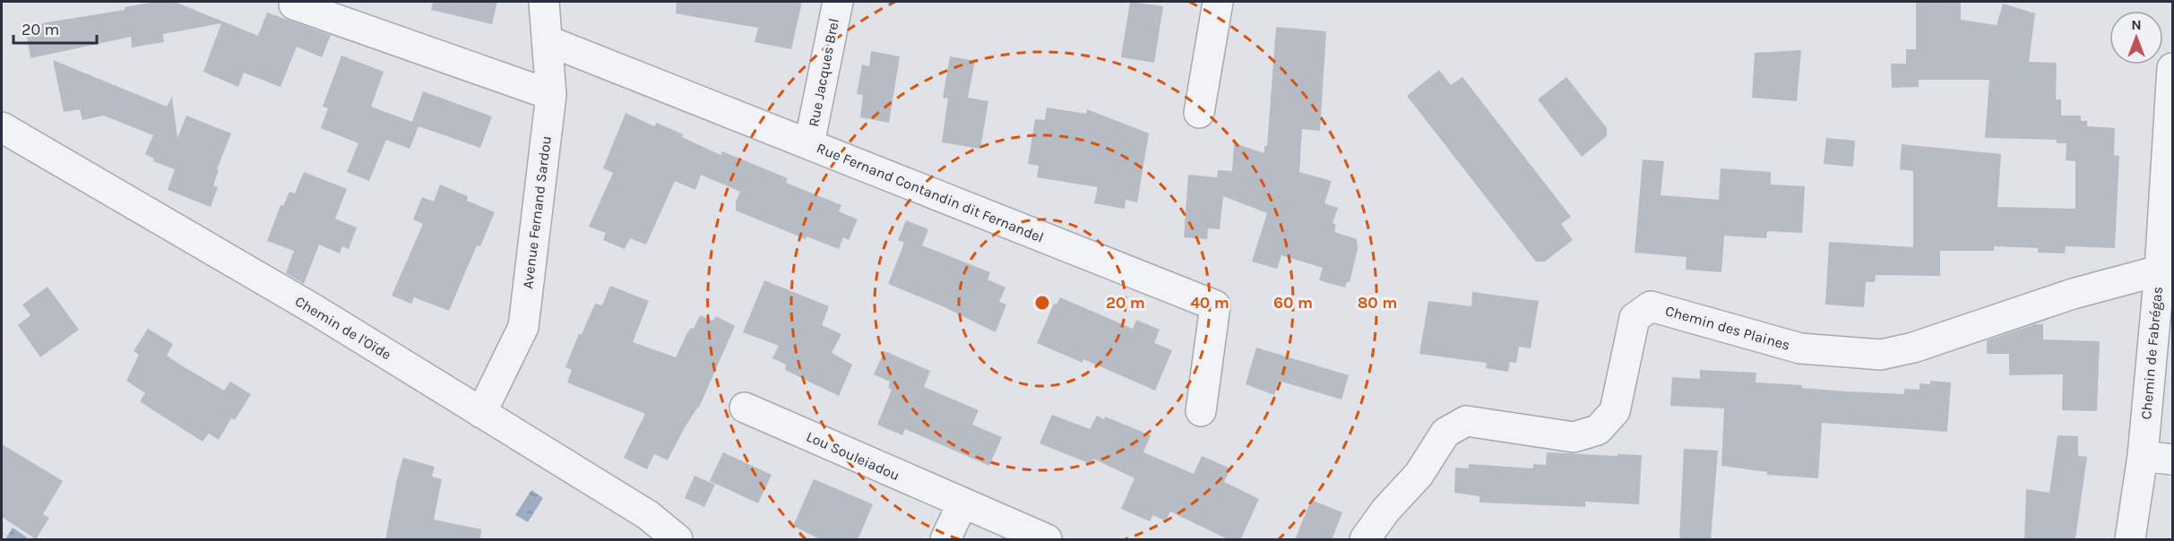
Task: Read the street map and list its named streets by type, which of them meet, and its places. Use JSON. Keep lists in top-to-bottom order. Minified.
{"streets":{"street":["Rue Jacques Brel","Rue Fernand Contandin dit Fernandel","Avenue Fernand Sardou","Chemin de l'Oïde","Chemin des Plaines","Chemin de Fabrégas","Lou Souleiadou"]},"crossings":[["Rue Jacques Brel","Rue Fernand Contandin dit Fernandel"],["Rue Fernand Contandin dit Fernandel","Avenue Fernand Sardou"],["Avenue Fernand Sardou","Chemin de l'Oïde"],["Chemin des Plaines","Chemin de Fabrégas"]],"scale_bar":"20 m","north":"top","rings":["20 m","40 m","60 m","80 m"]}
